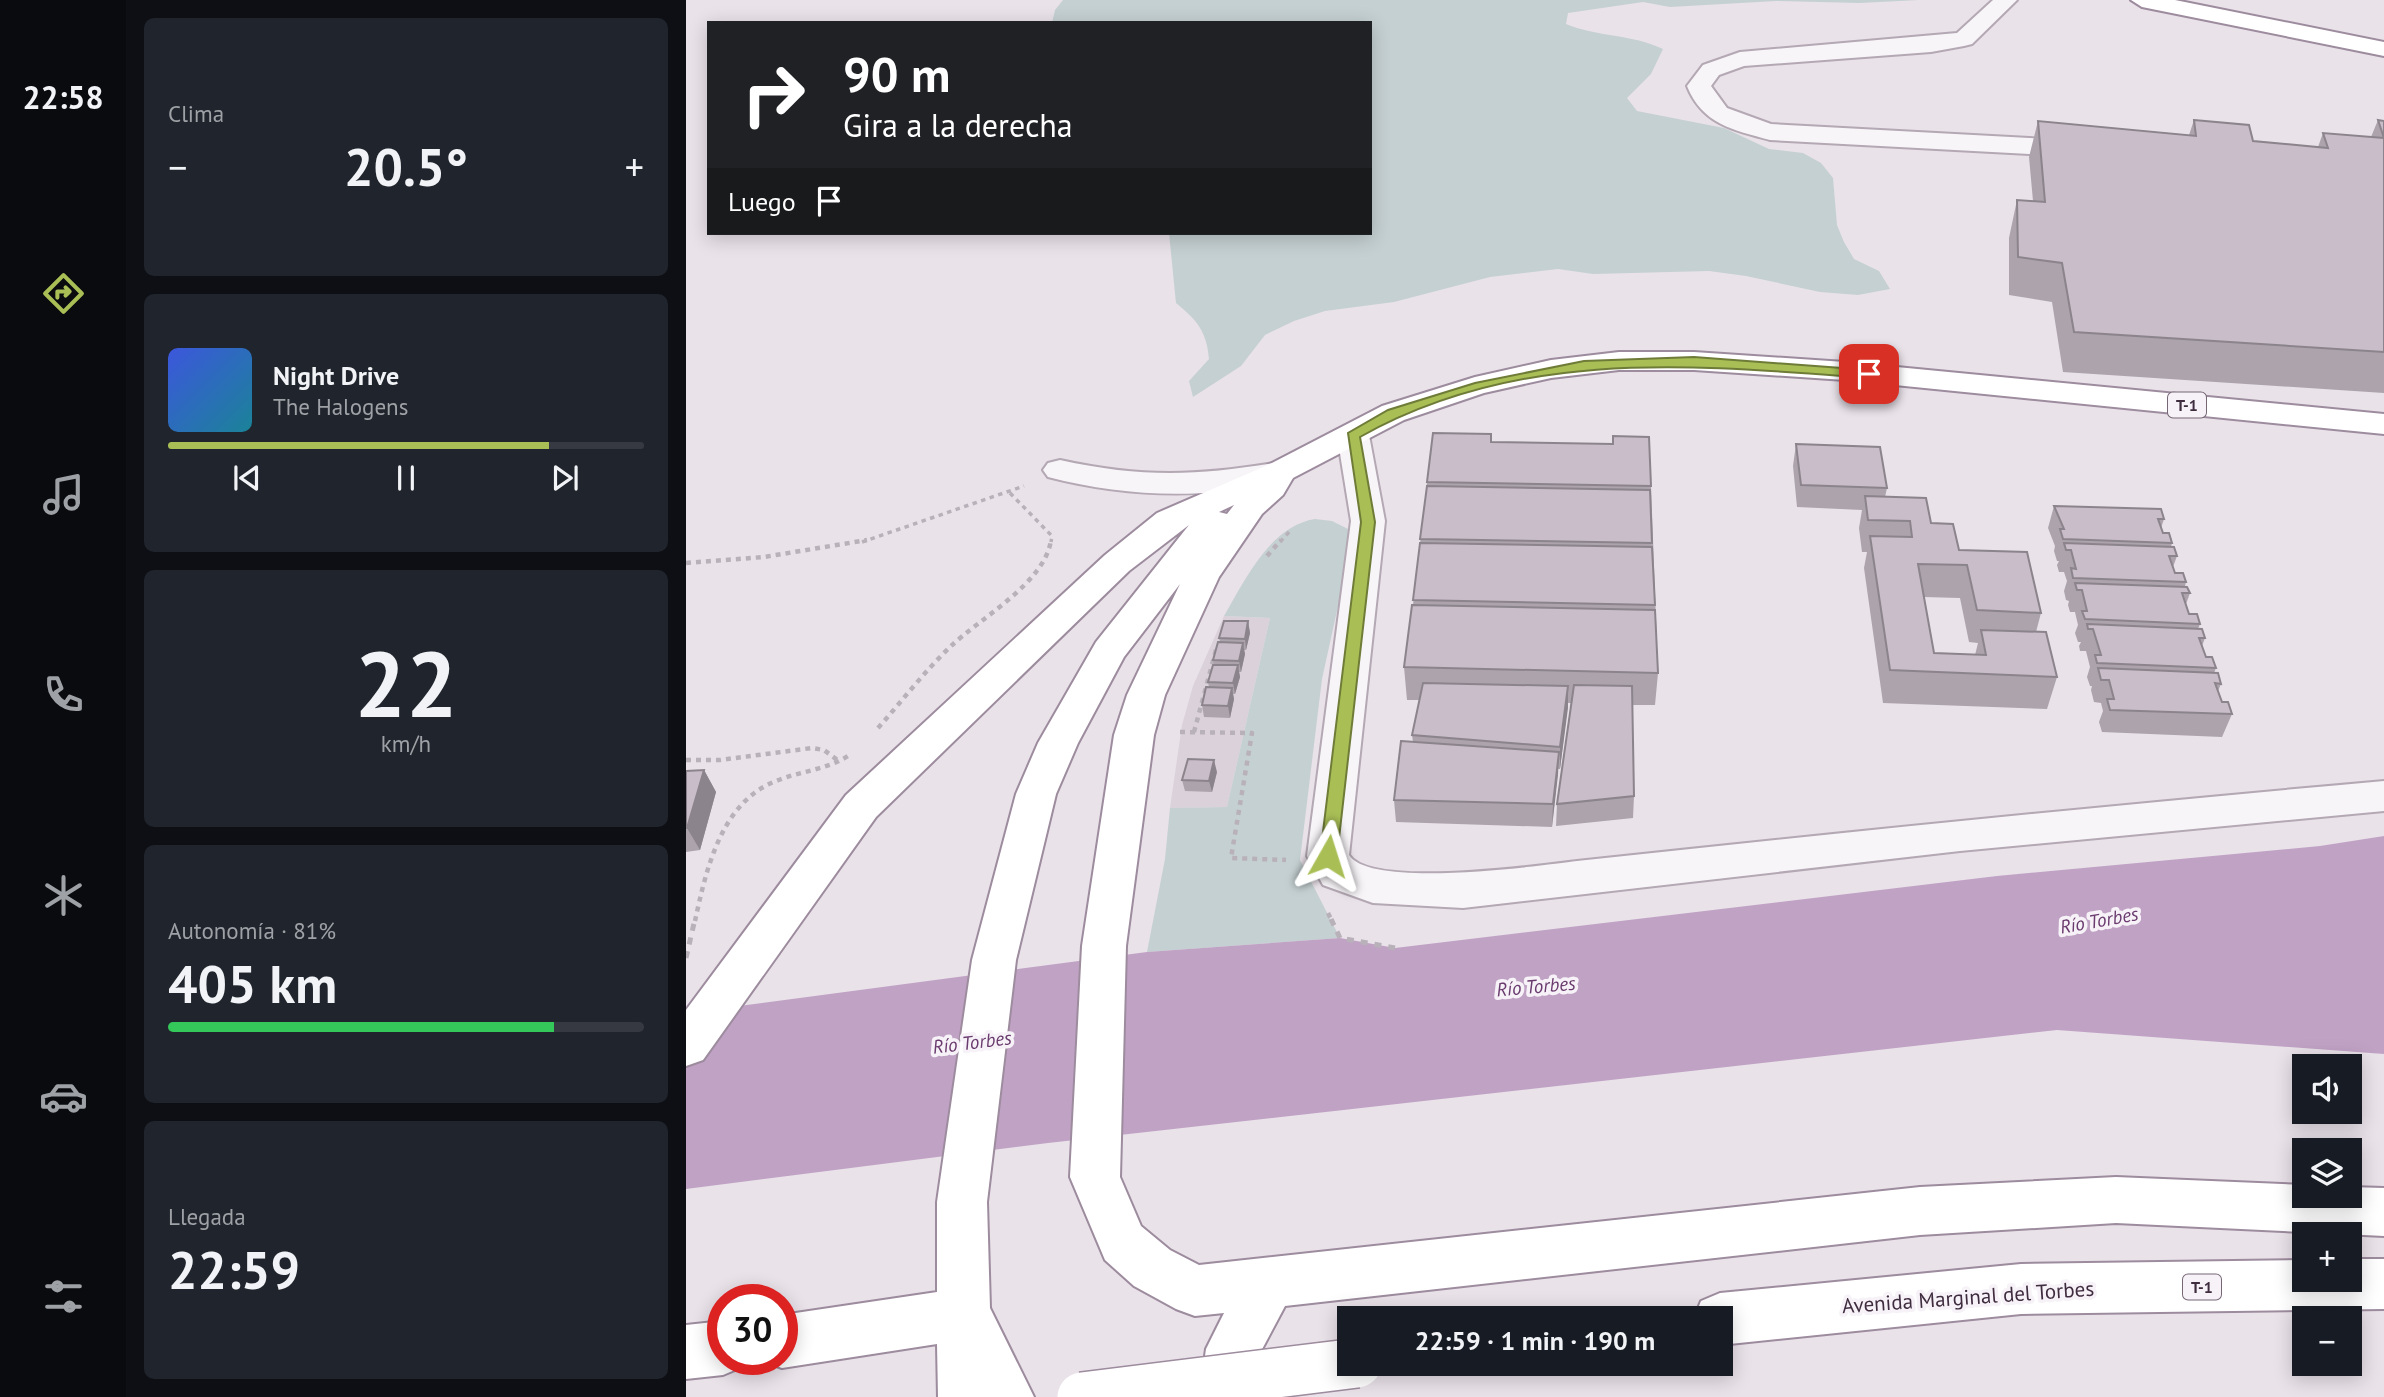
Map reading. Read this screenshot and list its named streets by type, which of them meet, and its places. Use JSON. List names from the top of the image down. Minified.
{"streets":{"highway":["T-1","Avenida Marginal del Torbes"]},"water":["Río Torbes"],"page":{"tabs":"22:58","tile":["Clima",["22","km/h"],["Autonomía · 81%","405 km"],["Llegada","22:59"]],"turn":["90 m","Gira a la derecha"],"heat":["−","20.5°","+"],"then":"Luego","song":["Night Drive","The Halogens"],"map_buttons":["+","−"],"limit":"30","trip":"22:59 · 1 min · 190 m"}}
